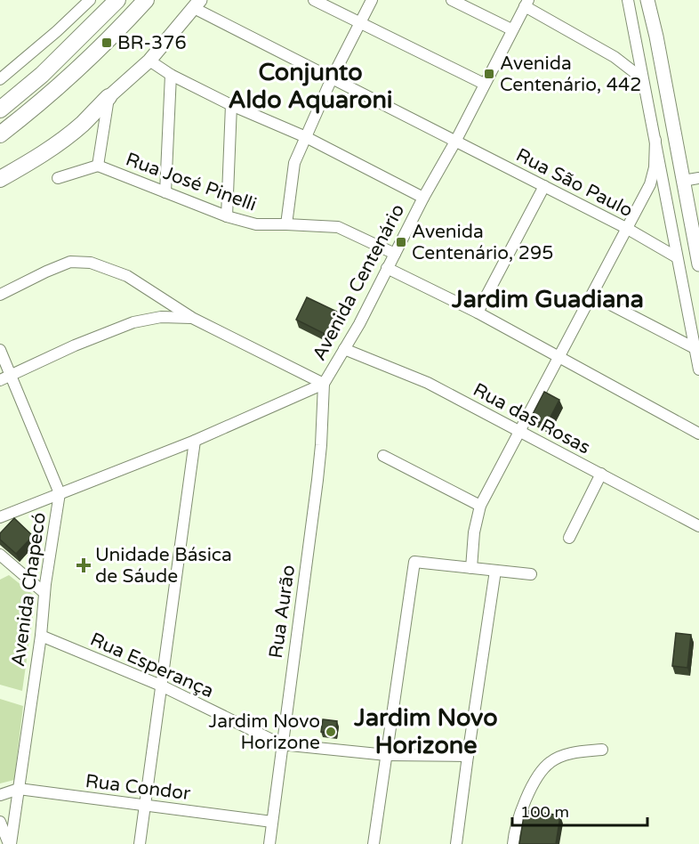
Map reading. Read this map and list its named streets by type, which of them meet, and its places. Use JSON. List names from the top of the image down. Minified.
{"streets":{"street":["Rua José Pinelli","Rua São Paulo","Avenida Centenário","Rua das Rosas","Avenida Chapecó","Rua Aurão","Rua Esperança","Rua Condor"]},"crossings":[["Rua José Pinelli","Avenida Centenário"],["Rua São Paulo","Avenida Centenário"],["Avenida Centenário","Rua das Rosas"],["Avenida Centenário","Avenida Chapecó"],["Avenida Centenário","Rua Aurão"],["Avenida Chapecó","Rua Esperança"],["Avenida Chapecó","Rua Condor"],["Rua Aurão","Rua Esperança"],["Rua Aurão","Rua Condor"]],"districts":["Conjunto Aldo Aquaroni","Jardim Guadiana","Jardim Novo Horizone"],"places":{"transit":["BR-376","Avenida Centenário, 442","Avenida Centenário, 295"],"health":["Unidade Básica de Sáude"],"other":["Jardim Novo Horizone"]},"scale_bar":"100 m"}
